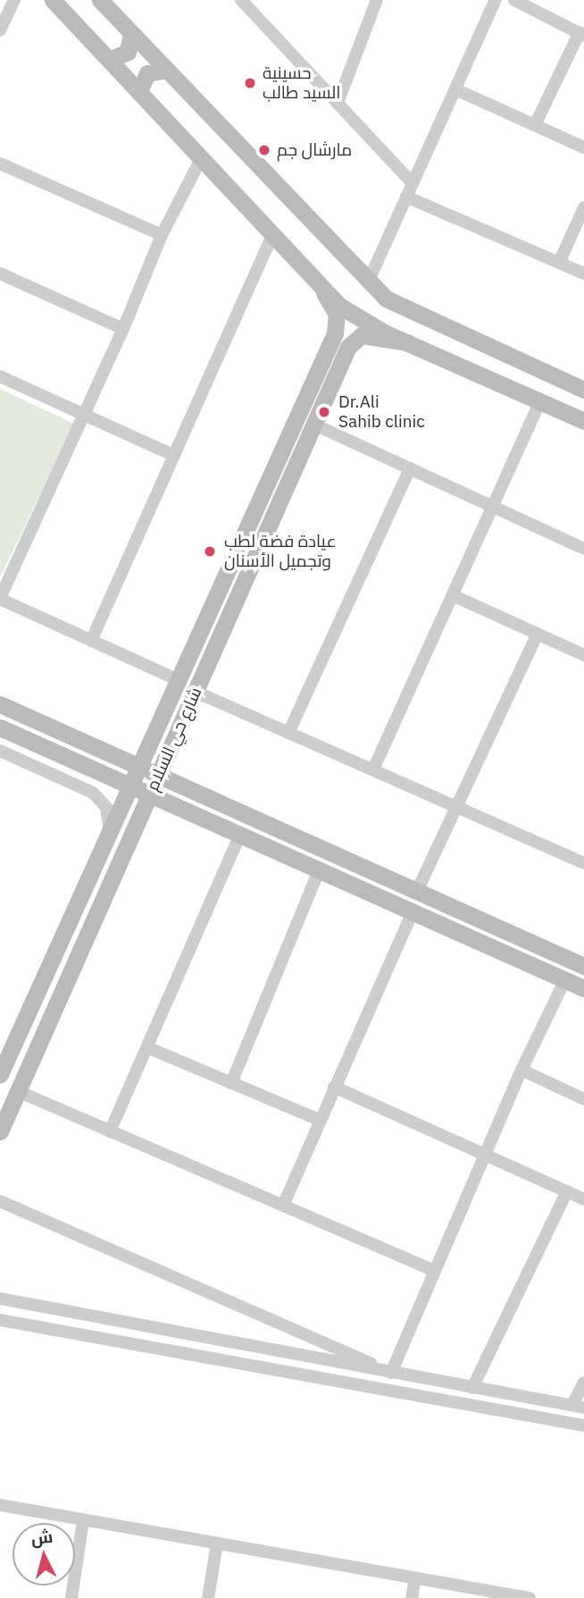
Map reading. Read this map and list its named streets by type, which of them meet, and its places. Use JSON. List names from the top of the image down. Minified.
{"streets":{"main road":["شارع حي السلام"]},"places":["حسينية السيد طالب","مارشال جم","Dr.Ali Sahib clinic","عيادة فضة لطب وتجميل الأسنان"],"north":"top"}
